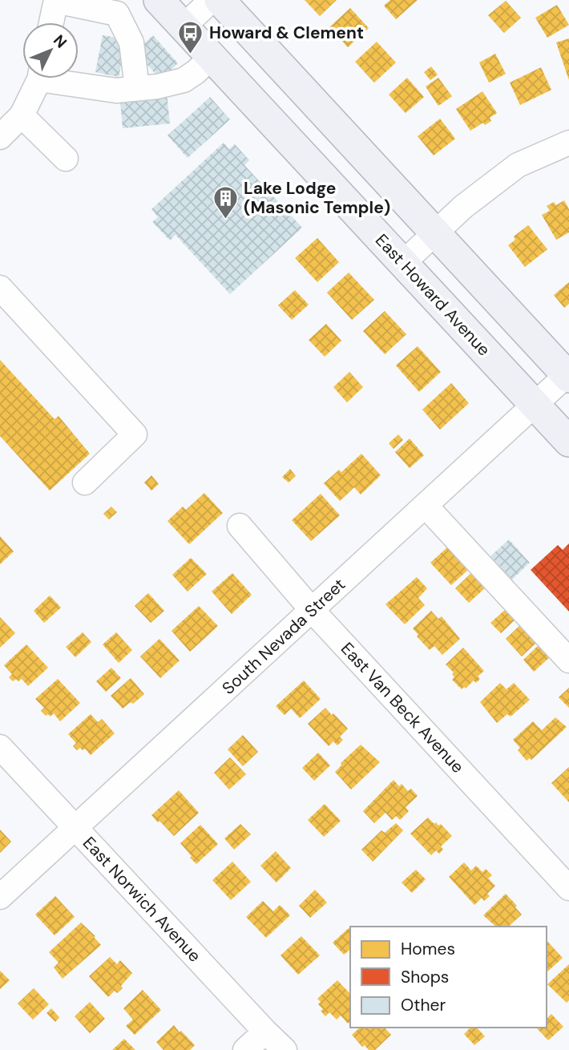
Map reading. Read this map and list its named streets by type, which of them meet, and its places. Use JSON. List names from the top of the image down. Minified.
{"streets":{"main road":["East Howard Avenue"],"street":["South Nevada Street","East Van Beck Avenue","East Norwich Avenue"]},"crossings":[["East Howard Avenue","South Nevada Street"],["South Nevada Street","East Van Beck Avenue"],["South Nevada Street","East Norwich Avenue"]],"places":{"bus stop":["Howard & Clement"],"building":["Lake Lodge (Masonic Temple)"]},"legend":["Homes","Shops","Other"],"north":"top right"}
